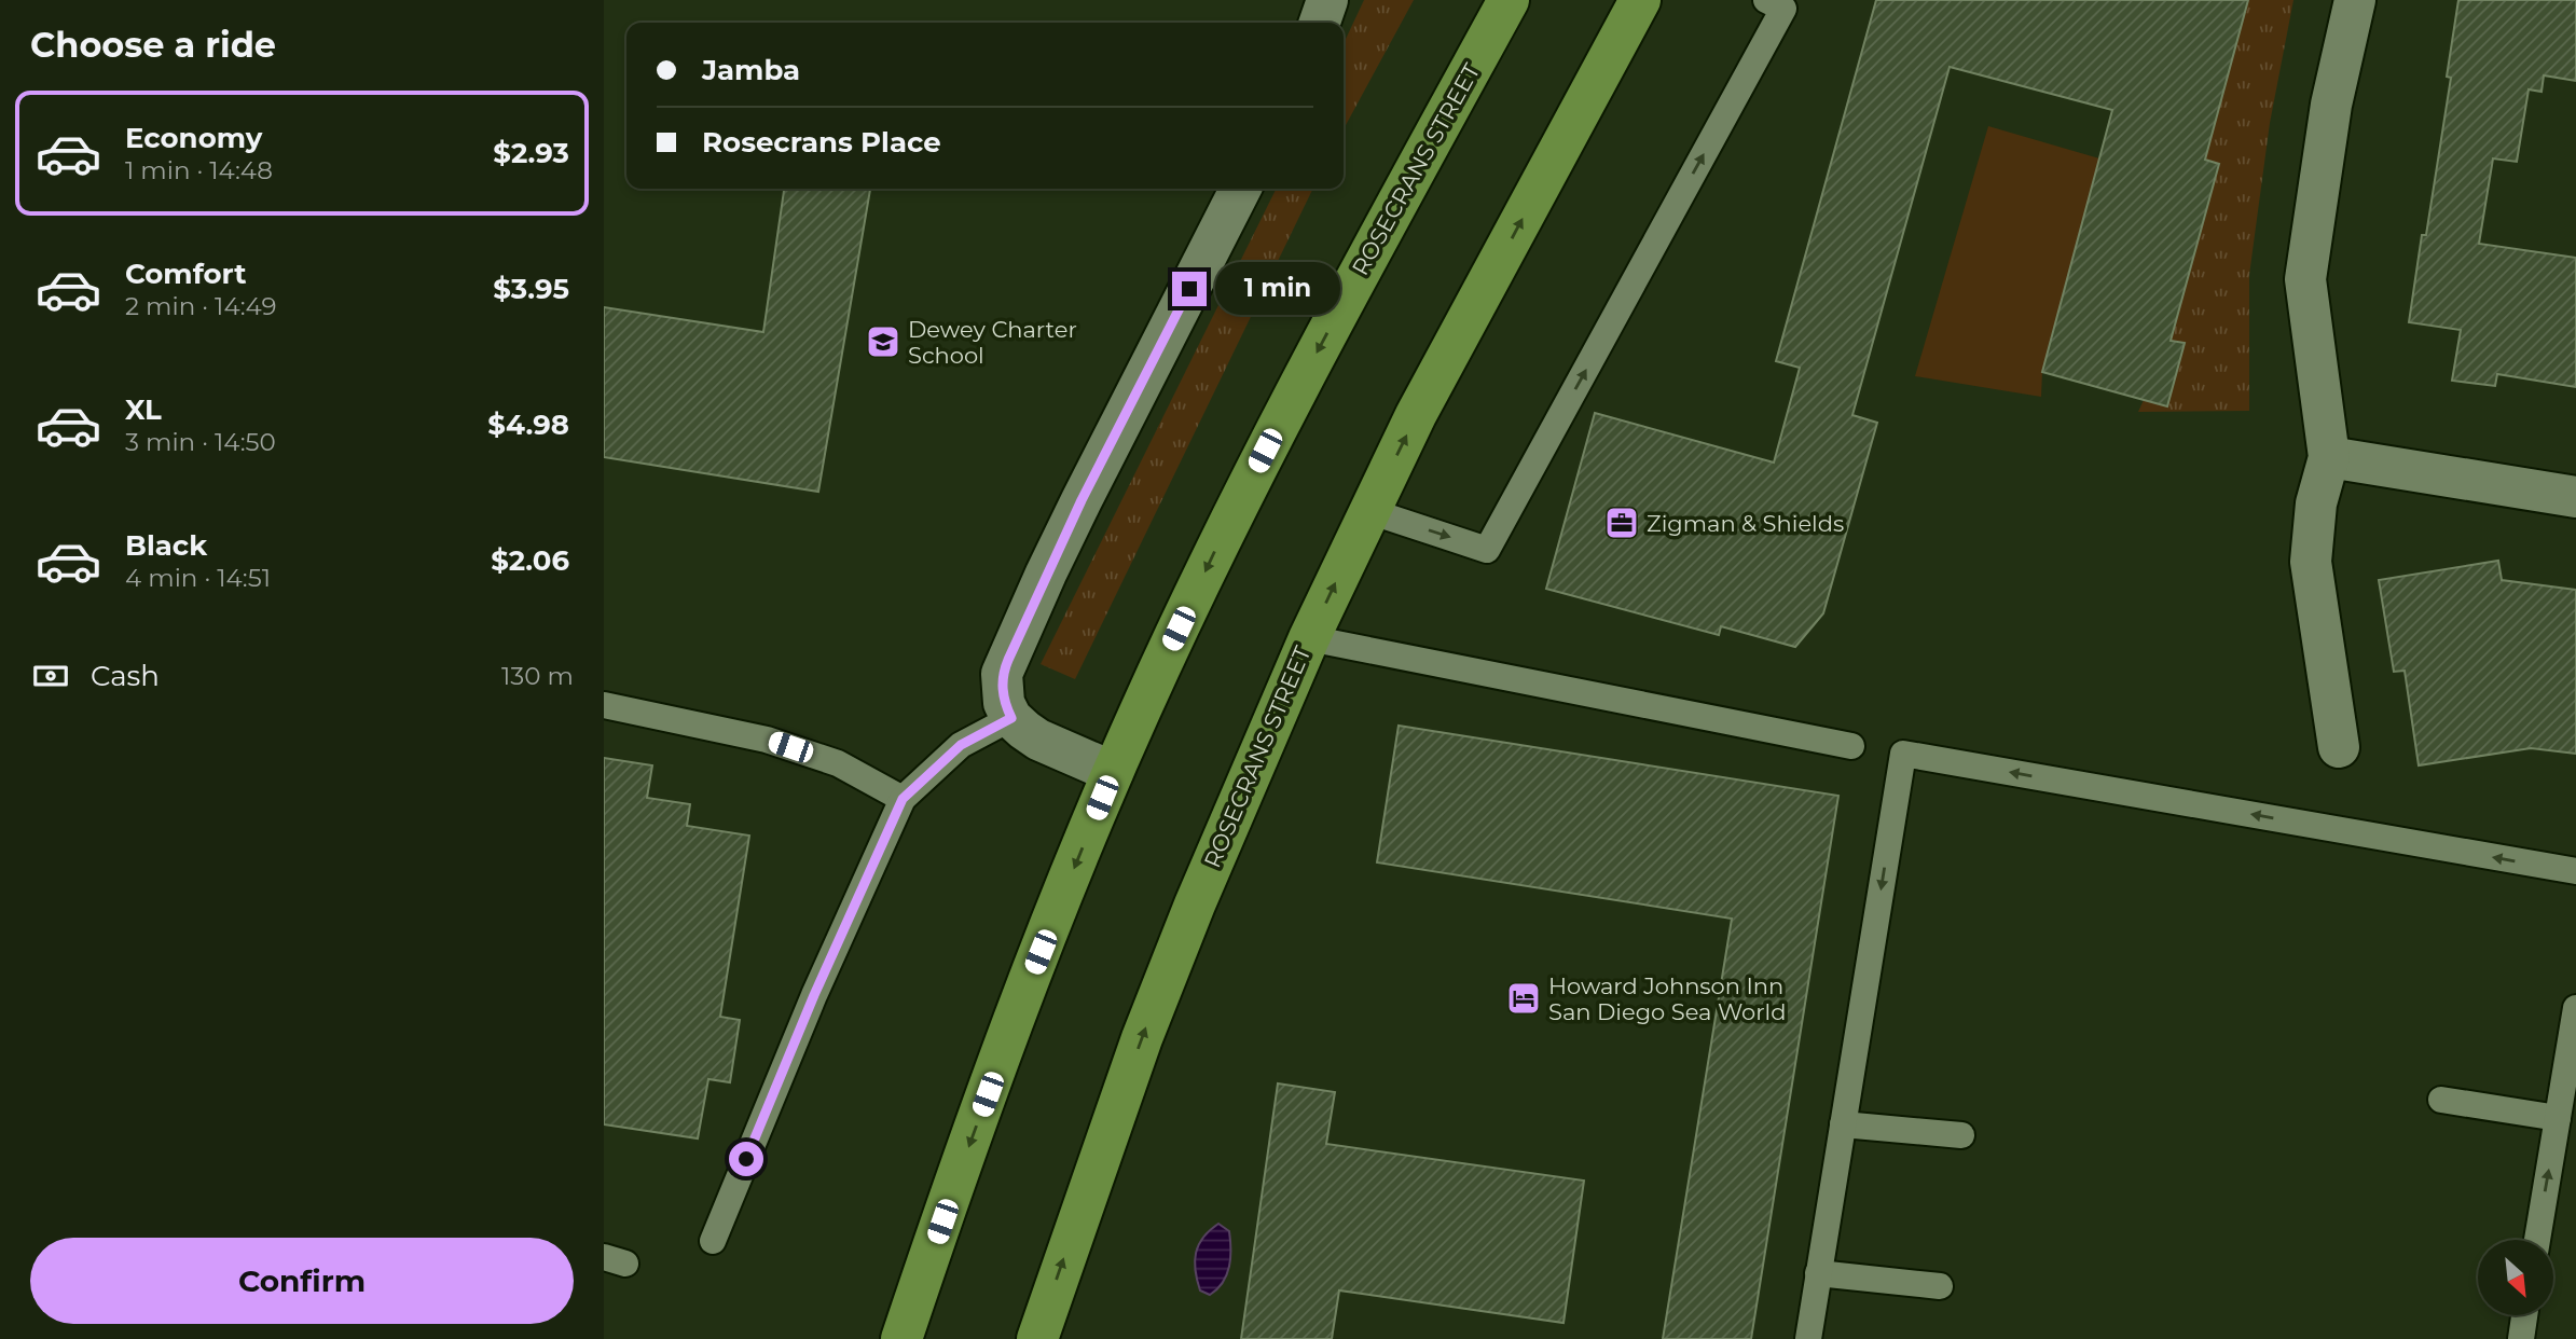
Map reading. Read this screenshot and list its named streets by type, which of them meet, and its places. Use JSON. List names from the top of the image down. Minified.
{"streets":{"main road":["ROSECRANS STREET"]},"places":{"school or university":["Dewey Charter School"],"office":["Zigman & Shields"],"hotel":["Howard Johnson Inn San Diego Sea World"]},"north":"bottom right","page":{"heading":"Choose a ride","banner":["Jamba","Rosecrans Place"],"list":[{"name":"Economy","note":"1 min · 14:48","value":"$2.93"},{"name":"Comfort","note":"2 min · 14:49","value":"$3.95"},{"name":"XL","note":"3 min · 14:50","value":"$4.98"},{"name":"Black","note":"4 min · 14:51","value":"$2.06"}],"bubble":"1 min","pay":["Cash","130 m"],"buttons":"Confirm"}}
